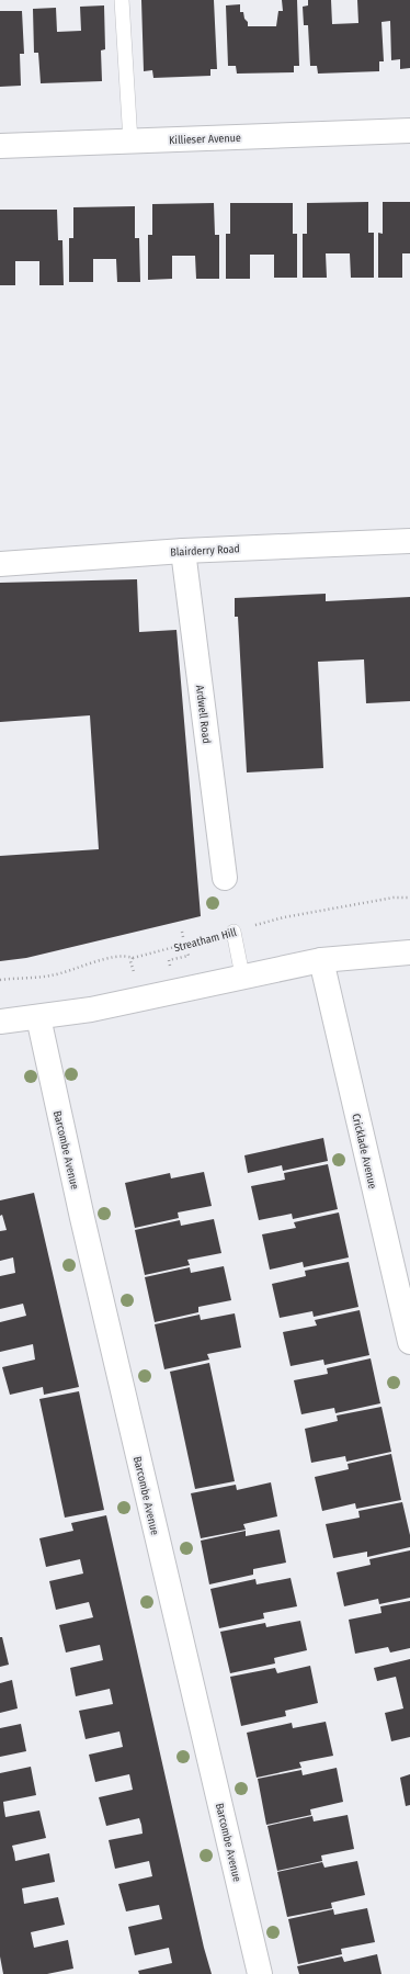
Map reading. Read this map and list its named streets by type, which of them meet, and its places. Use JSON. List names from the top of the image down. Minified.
{"streets":{"main road":["Killieser Avenue","Blairderry Road","Ardwell Road","Barcombe Avenue","Cricklade Avenue"],"path":["Streatham Hill"]},"crossings":[["Blairderry Road","Ardwell Road"]]}
